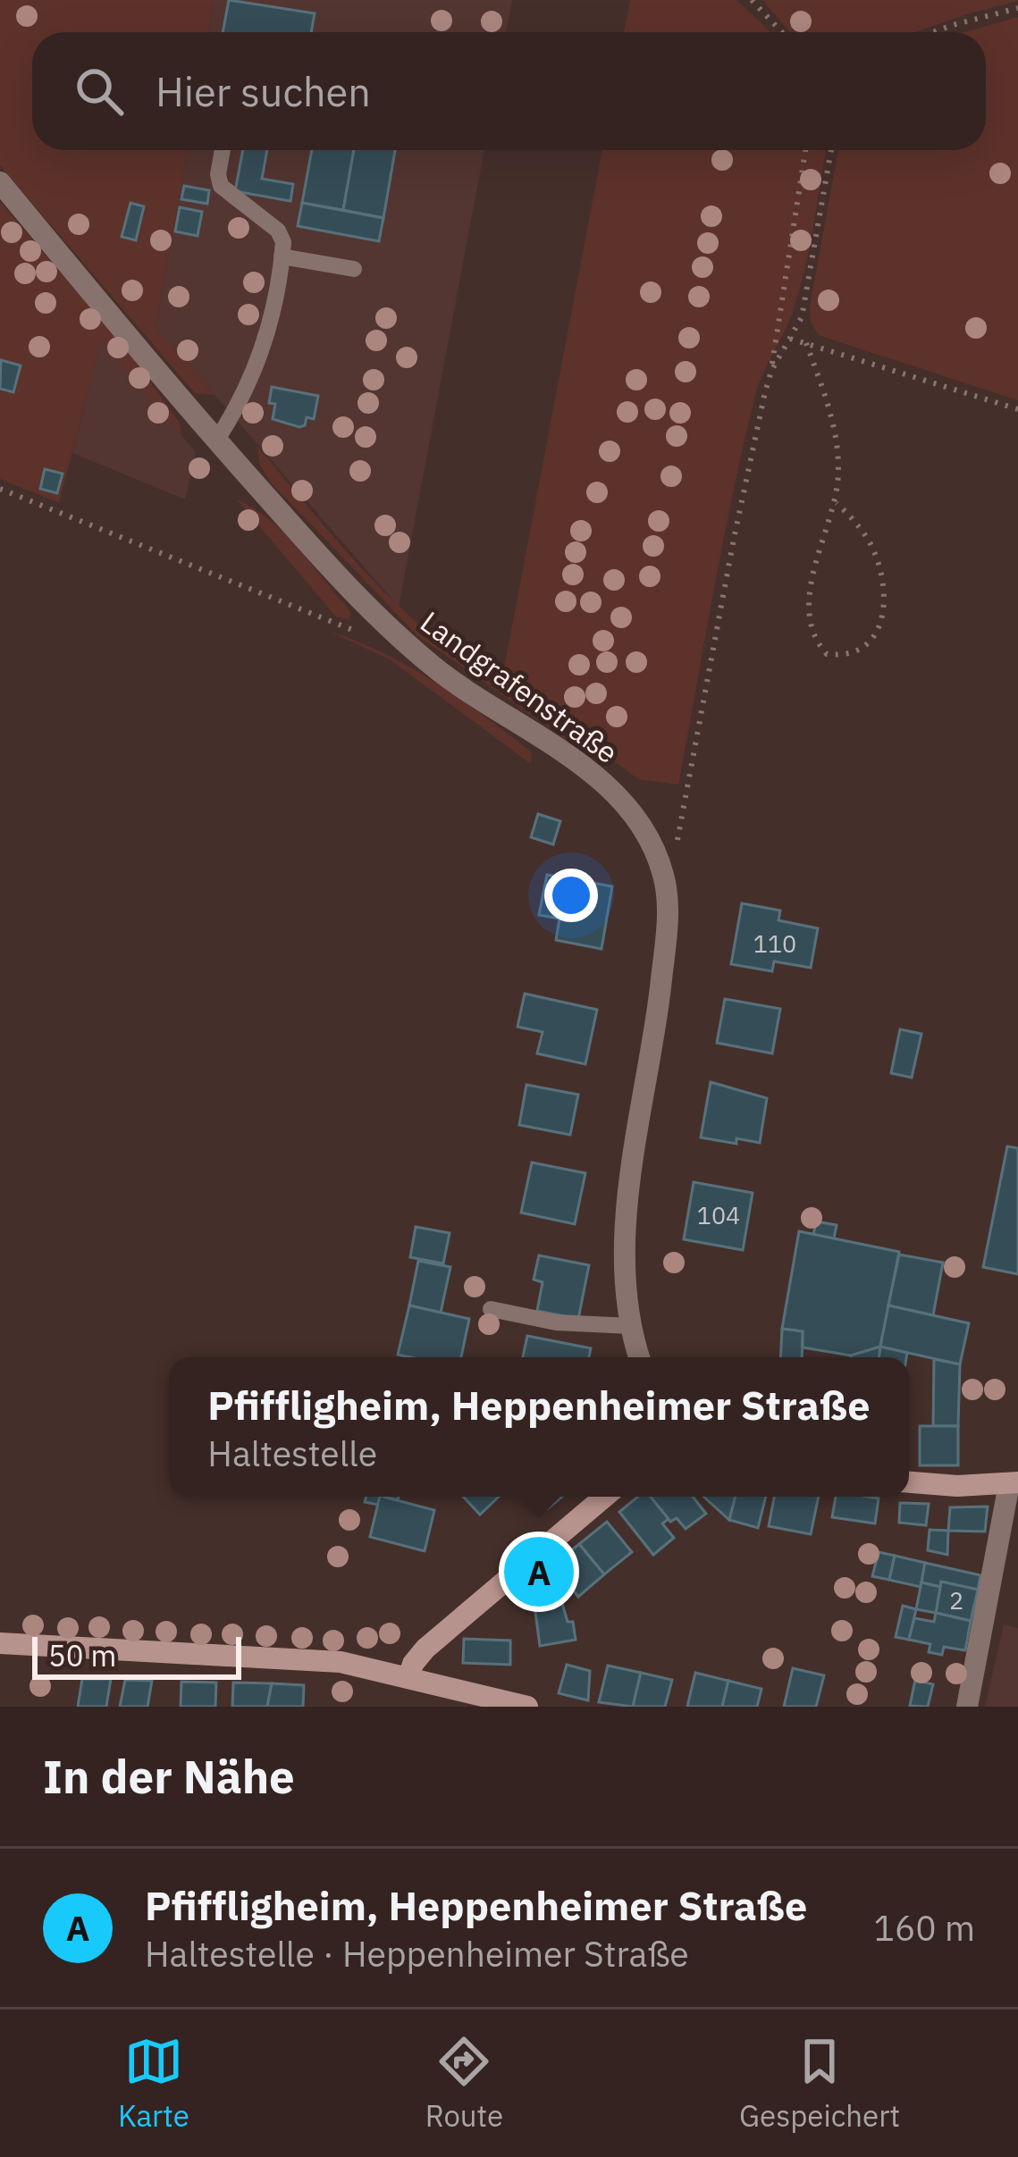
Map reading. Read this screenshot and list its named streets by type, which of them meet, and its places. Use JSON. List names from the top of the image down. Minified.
{"streets":{"street":["Landgrafenstraße"]},"house_numbers":["110","104","2"],"scale_bar":"50 m","page":{"search":"Hier suchen","popup":["Pfiffligheim, Heppenheimer Straße","Haltestelle"],"pins":"A","scale":"50 m","heading":"In der Nähe","list":[{"mark":"A","name":"Pfiffligheim, Heppenheimer Straße","note":"Haltestelle · Heppenheimer Straße","value":"160 m"}],"nav":["Karte","Route","Gespeichert"]}}
